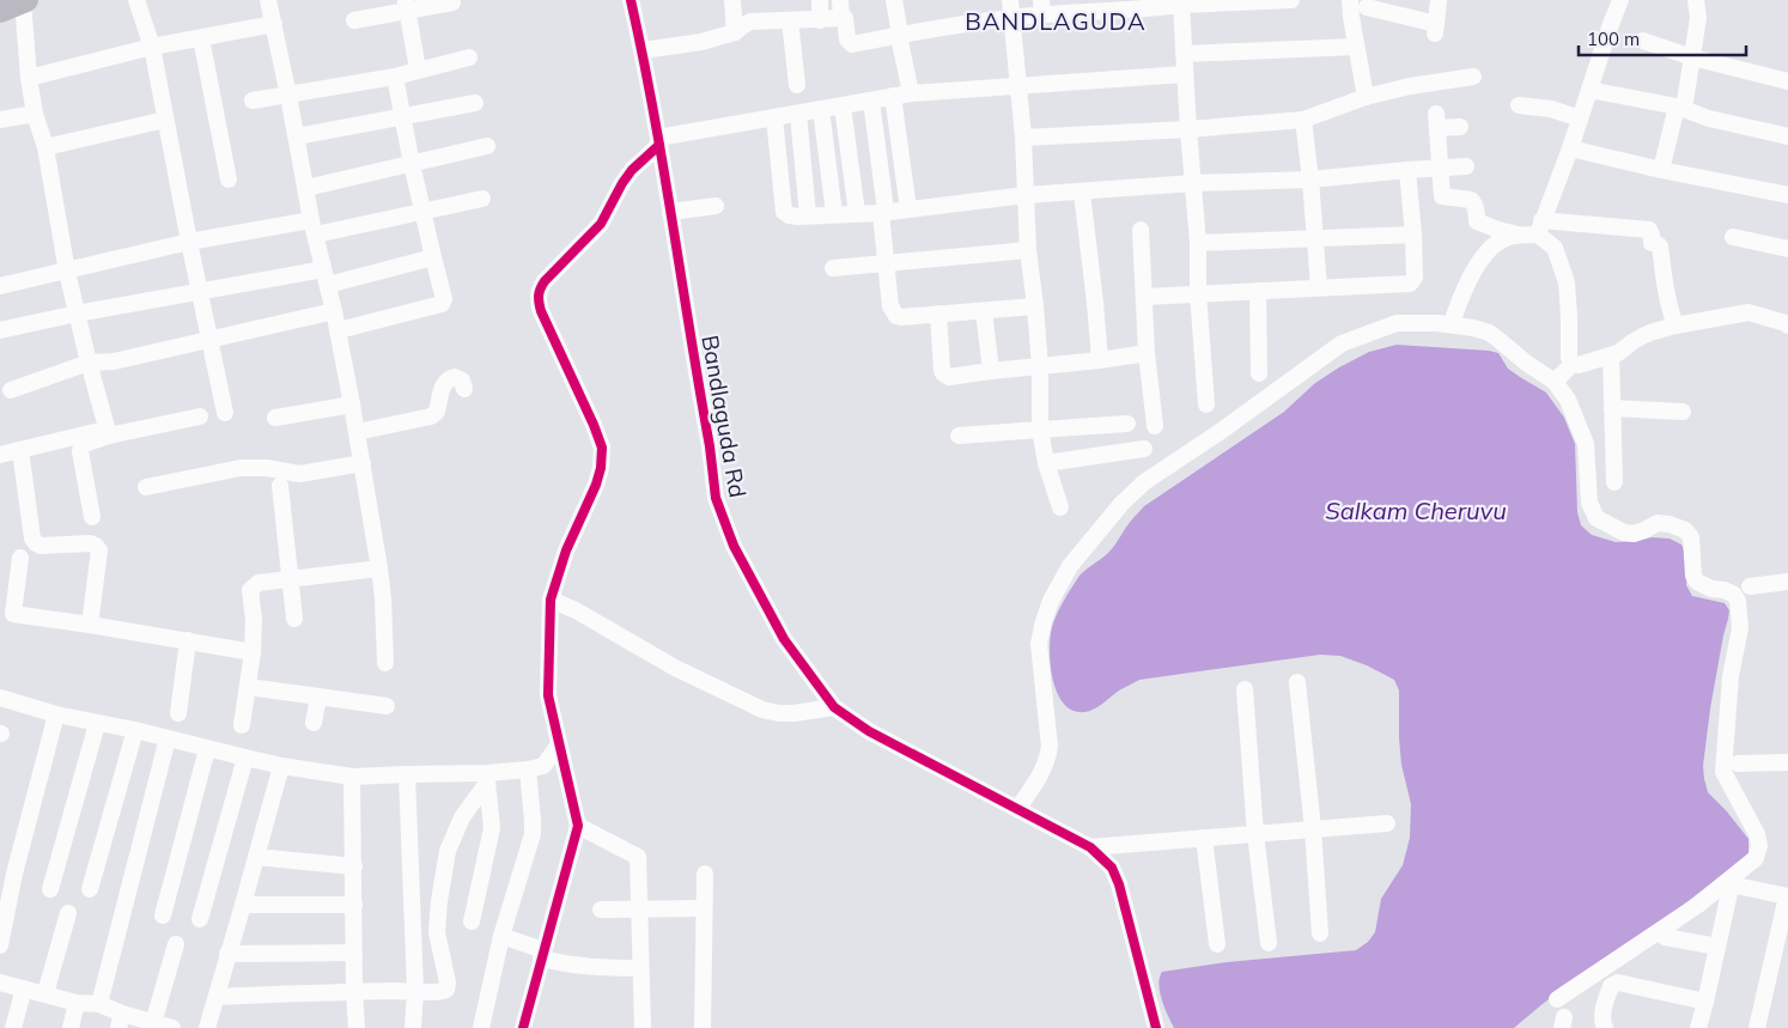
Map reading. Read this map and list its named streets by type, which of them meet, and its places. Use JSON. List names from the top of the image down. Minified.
{"streets":{"street":["Bandlaguda Rd"]},"districts":["BANDLAGUDA"],"water":["Salkam Cheruvu"],"scale_bar":"100 m"}
